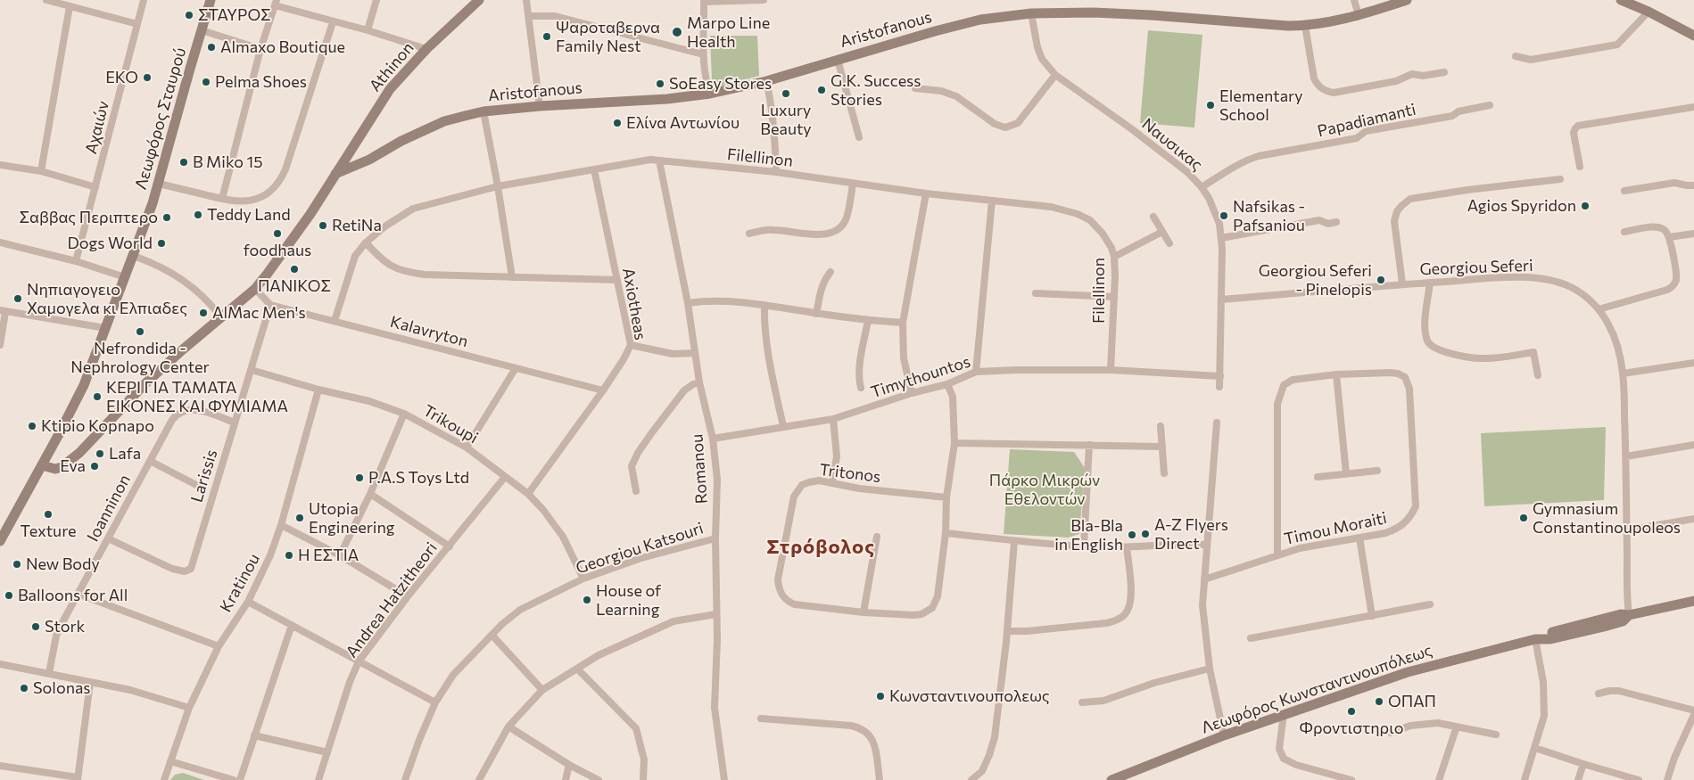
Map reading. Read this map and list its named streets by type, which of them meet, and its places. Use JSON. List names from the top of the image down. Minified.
{"streets":{"street":["Aristofanous","Athinon","Λεωφόρος Σταυρού","Papadiamanti","Αχαιών","Ναυσικας","Filellinon","Georgiou Seferi","Axiotheas","Kalavryton","Timythountos","Trikoupi","Romanou","Tritonos","Larissis","Ioanninon","Timou Moraiti","Georgiou Katsouri","Kratinou","Andrea Hatzitheori","Λεωφόρος Κωνσταντινουπόλεως"]},"crossings":[["Aristofanous","Athinon"],["Aristofanous","Ναυσικας"],["Athinon","Λεωφόρος Σταυρού"],["Papadiamanti","Ναυσικας"],["Ναυσικας","Georgiou Seferi"],["Ναυσικας","Timythountos"],["Filellinon","Axiotheas"],["Filellinon","Kalavryton"],["Filellinon","Timythountos"],["Filellinon","Romanou"],["Georgiou Seferi","Λεωφόρος Κωνσταντινουπόλεως"],["Axiotheas","Kalavryton"],["Axiotheas","Trikoupi"],["Kalavryton","Larissis"],["Timythountos","Romanou"],["Trikoupi","Larissis"],["Trikoupi","Georgiou Katsouri"],["Trikoupi","Kratinou"],["Trikoupi","Andrea Hatzitheori"],["Romanou","Georgiou Katsouri"],["Larissis","Ioanninon"]],"districts":["Στρόβολος"],"parks":["Πάρκο Μικρών Εθελοντών"],"places":["ΣΤΑΥΡΟΣ","Marpo Line Health","Ψαροταβερνα Family Nest","Almaxo Boutique","EKO","Pelma Shoes","SoEasy Stores","G.K. Success Stories","Luxury Beauty","Elementary School","Ελίνα Αντωνίου","B Miko 15","Agios Spyridon","Teddy Land","Nafsikas - Pafsaniou","Σαββας Περιπτερο","RetiNa","foodhaus","Dogs World","ΠΑΝΙΚΟΣ","Georgiou Seferi - Pinelopis","Νηπιαγογειο Χαμογελα κι Ελπιαδες","AlMac Men's","Nefrondida - Nephrology Center","ΚΕΡΙ ΓΙΑ ΤΑΜΑΤΑ ΕΙΚΟΝΕΣ ΚΑΙ ΦΥΜΙΑΜΑ","Ktipio Kopnapo","Lafa","Eva","P.A.S Toys Ltd","Texture","Utopia Engineering","Gymnasium Constantinoupoleos","A-Z Flyers Direct","Bla-Bla in English","Η ΕΣΤΙΑ","New Body","Balloons for All","House of Learning","Stork","Solonas","Κωνσταντινουπολεως","ΟΠΑΠ","Φροντιστηριο"]}
